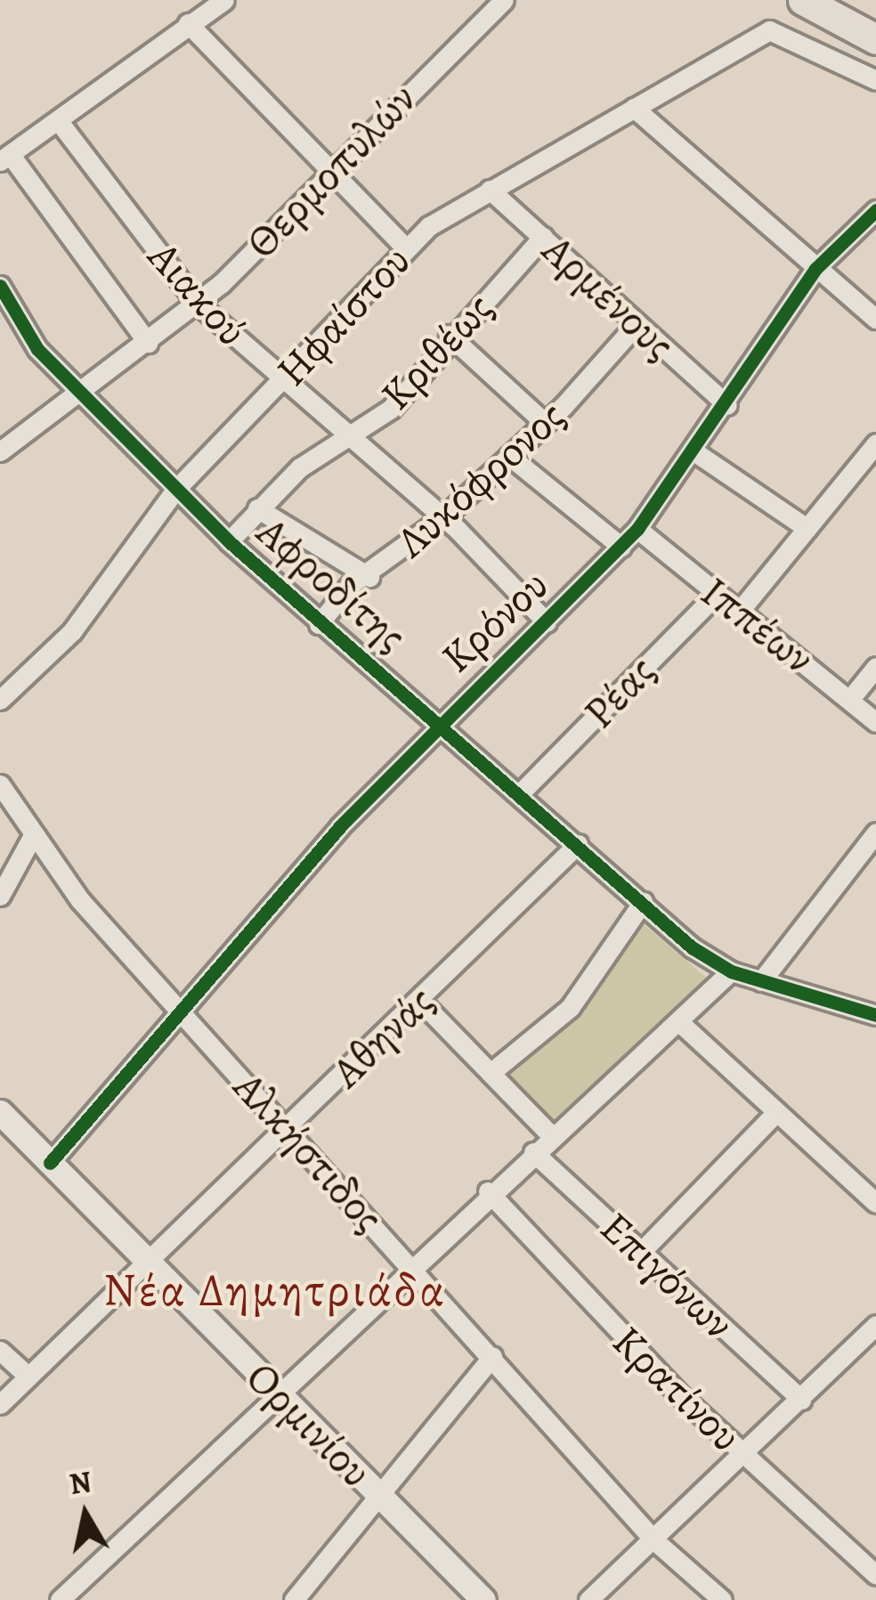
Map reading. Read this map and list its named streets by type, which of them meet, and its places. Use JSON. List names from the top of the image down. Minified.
{"streets":{"street":["Θερμοπυλών","Αιακού","Αρμένους","Ηφαίστου","Κριθέως","Λυκόφρoνος","Αφροδίτης","Κρόνου","Ιππέων","Ρέας","Αθηνάς","Αλκήστιδος","Επιγόνων","Κρατίνου","Ορμινίου"]},"crossings":[["Θερμοπυλών","Αιακού"],["Θερμοπυλών","Αφροδίτης"],["Αιακού","Ηφαίστου"],["Αιακού","Κριθέως"],["Αιακού","Λυκόφρoνος"],["Αιακού","Κρόνου"],["Αρμένους","Ηφαίστου"],["Αρμένους","Κριθέως"],["Αρμένους","Λυκόφρoνος"],["Αρμένους","Κρόνου"],["Ηφαίστου","Αφροδίτης"],["Κριθέως","Αφροδίτης"],["Λυκόφρoνος","Αφροδίτης"],["Αφροδίτης","Κρόνου"],["Αφροδίτης","Ρέας"],["Αφροδίτης","Αθηνάς"],["Κρόνου","Ιππέων"],["Κρόνου","Αλκήστιδος"],["Κρόνου","Ορμινίου"],["Ιππέων","Ρέας"],["Αθηνάς","Αλκήστιδος"],["Αθηνάς","Ορμινίου"]],"districts":["Νέα Δημητριάδα"],"north":"top"}
